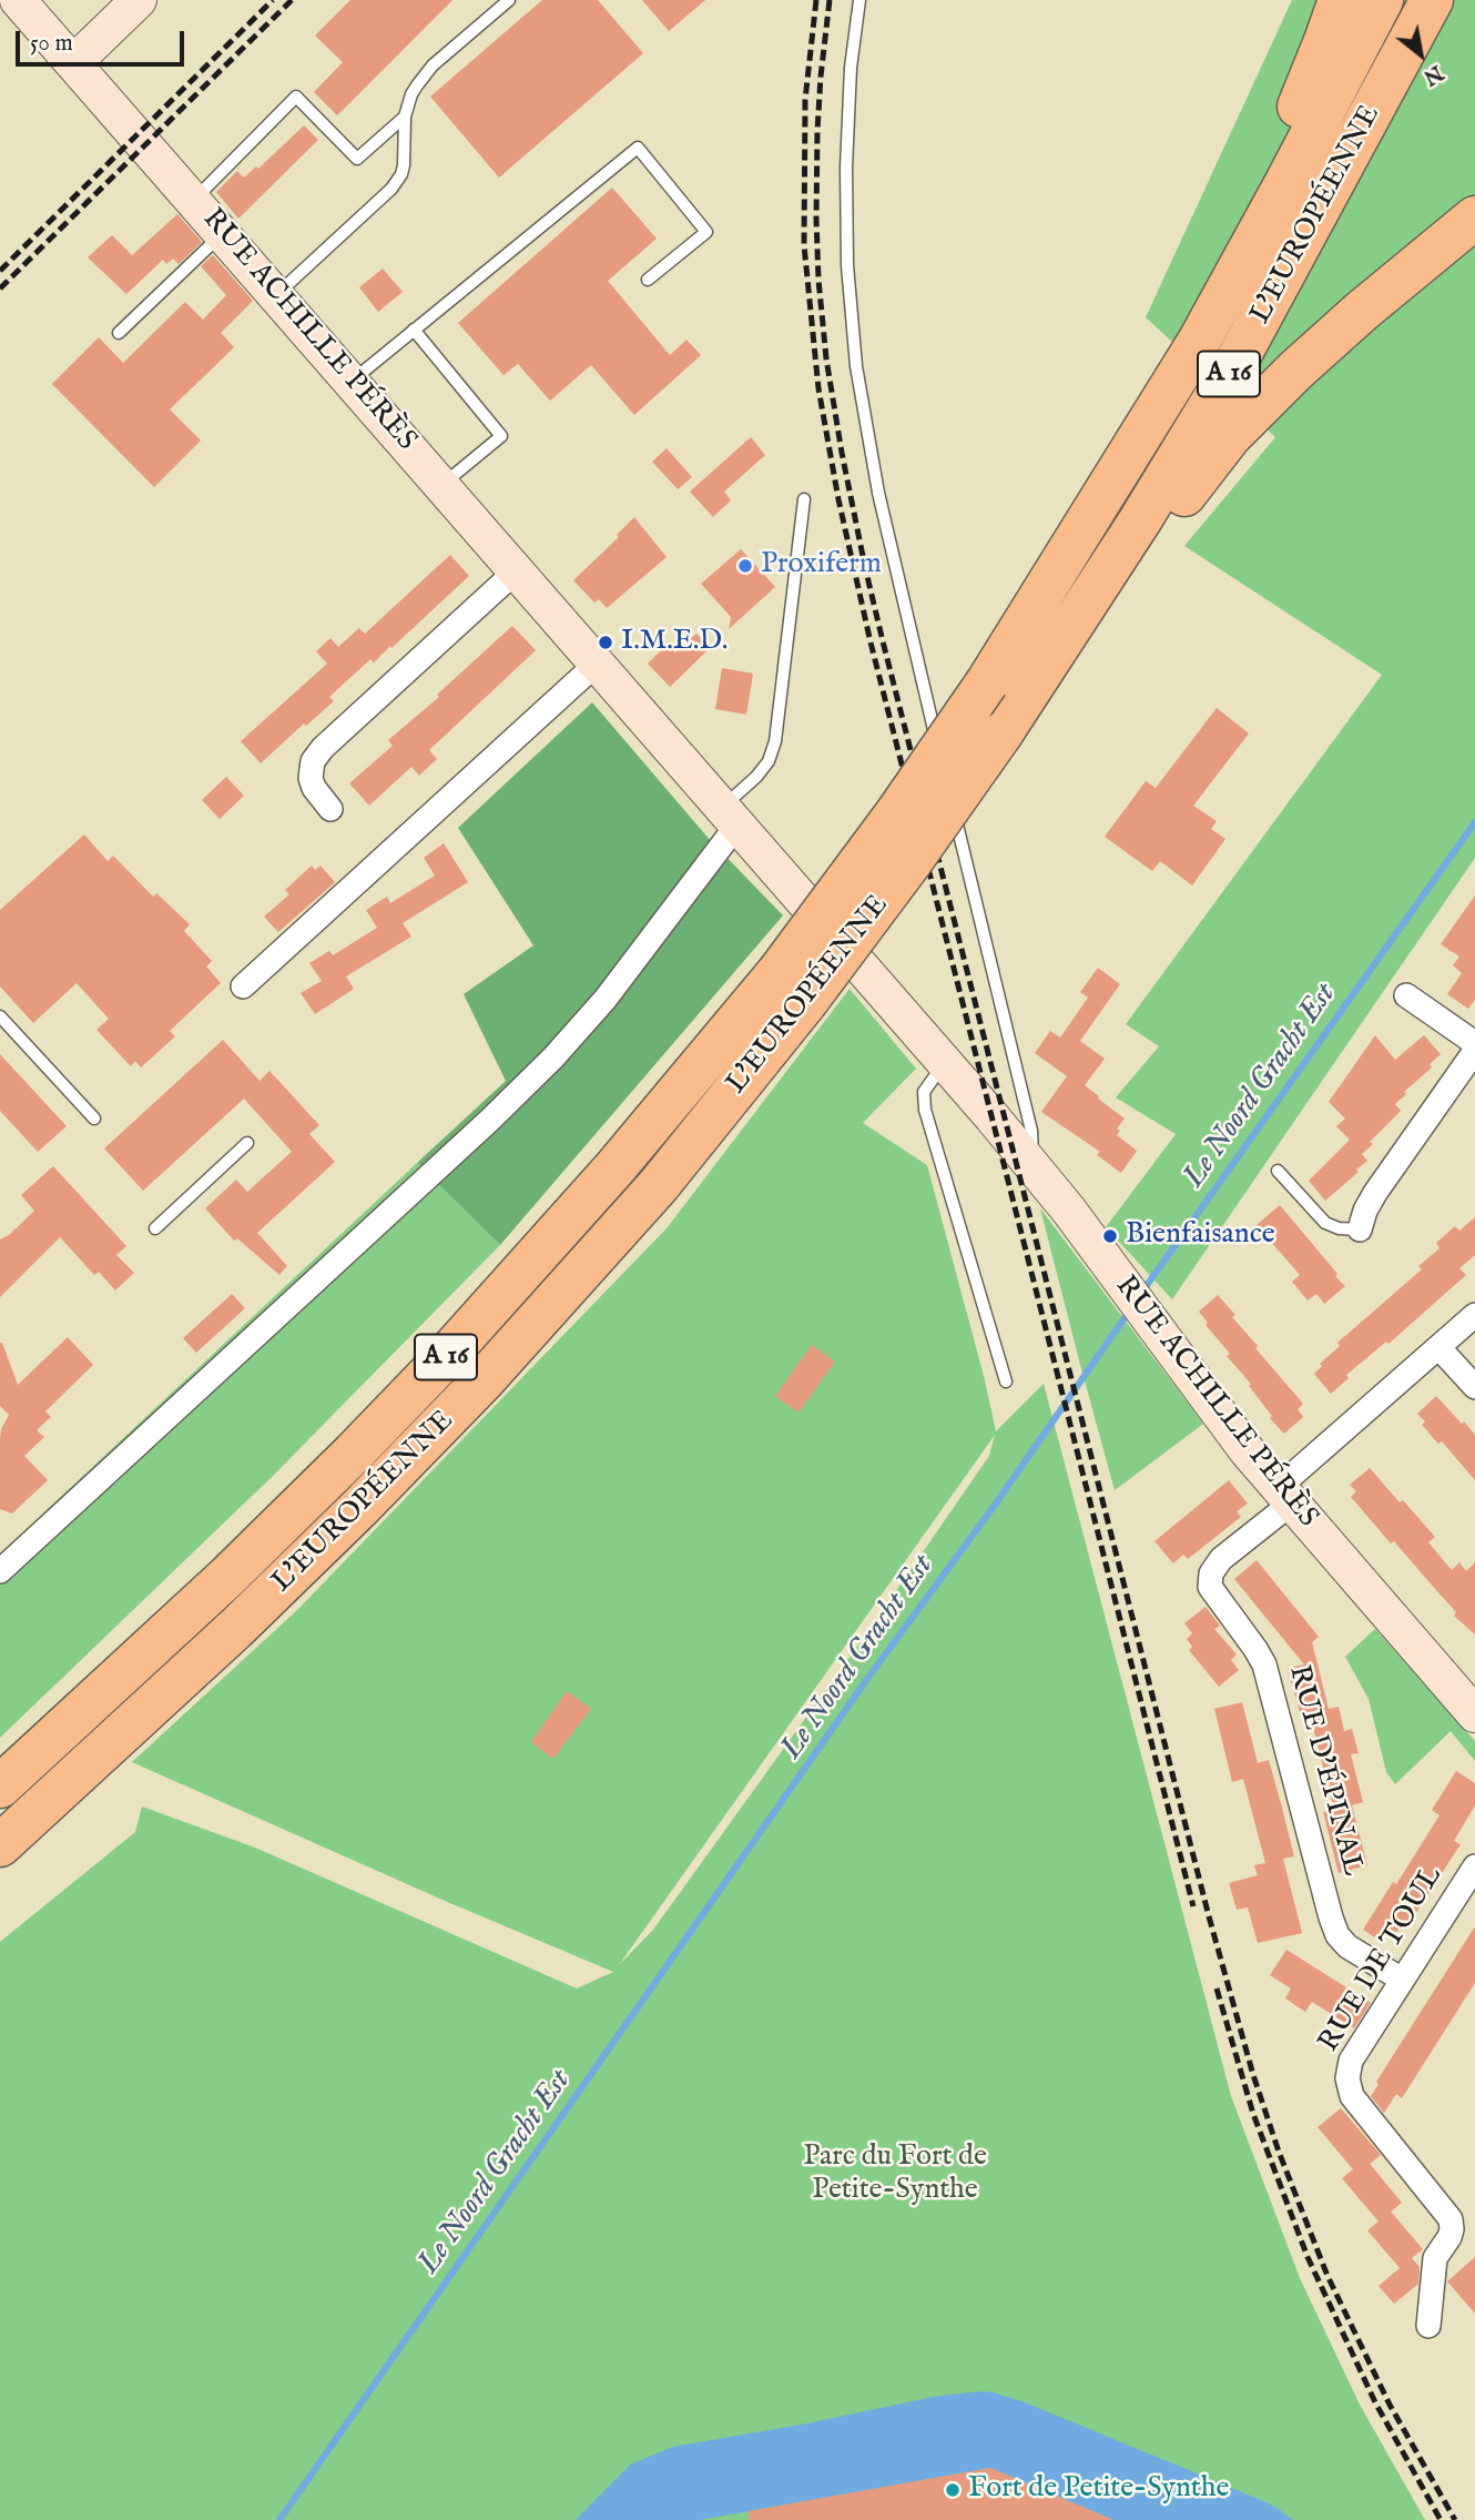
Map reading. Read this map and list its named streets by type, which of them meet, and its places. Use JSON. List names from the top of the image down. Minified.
{"streets":{"highway":["L'EUROPÉENNE","A 16"],"street":["RUE ACHILLE PÉRÈS","RUE D'ÉPINAL","RUE DE TOUL"]},"crossings":[["RUE ACHILLE PÉRÈS","RUE D'ÉPINAL"],["RUE D'ÉPINAL","RUE DE TOUL"]],"water":["Le Noord Gracht Est"],"parks":["Parc du Fort de Petite-Synthe"],"places":["Proxiferm","I.M.E.D.","Bienfaisance","Fort de Petite-Synthe"],"scale_bar":"50 m","north":"bottom right"}
